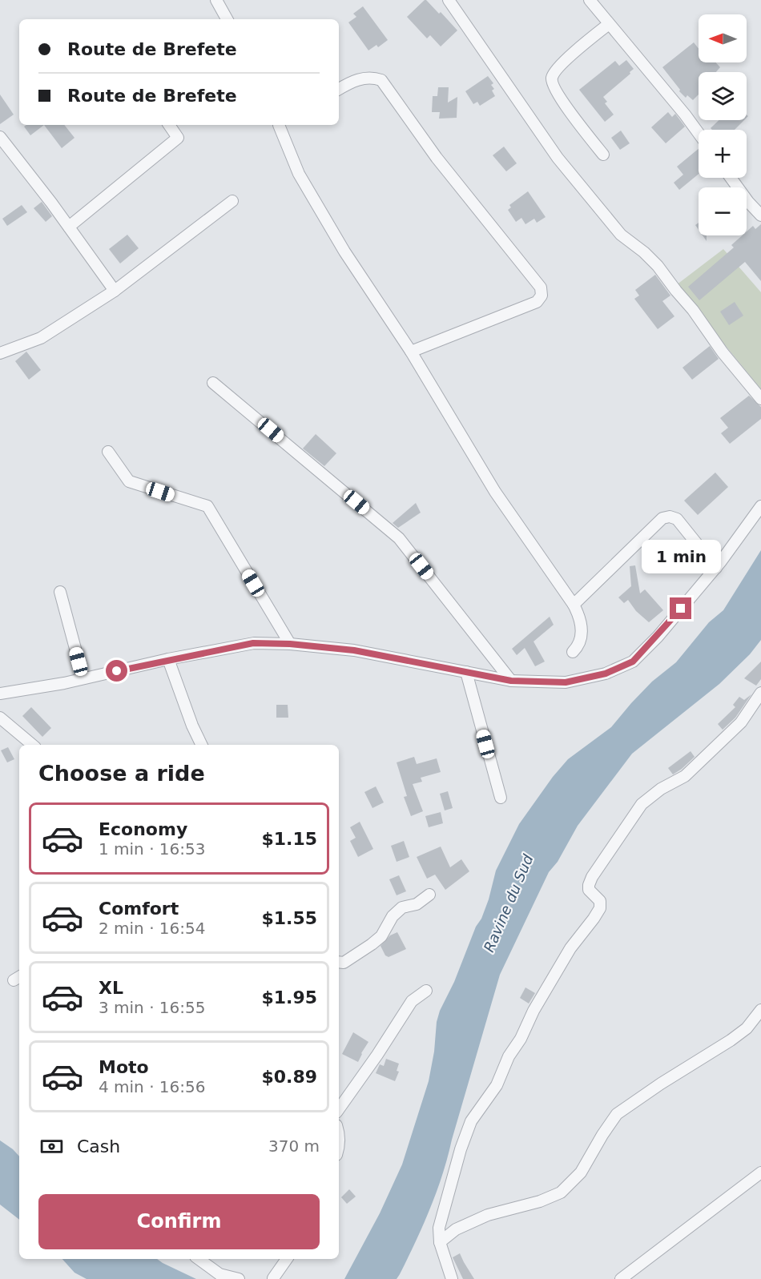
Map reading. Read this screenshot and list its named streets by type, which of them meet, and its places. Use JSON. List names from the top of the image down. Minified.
{"water":["Ravine du Sud"],"north":"left","page":{"map_buttons":["+","−"],"banner":["Route de Brefete","Route de Brefete"],"bubble":"1 min","heading":"Choose a ride","list":[{"name":"Economy","note":"1 min · 16:53","value":"$1.15"},{"name":"Comfort","note":"2 min · 16:54","value":"$1.55"},{"name":"XL","note":"3 min · 16:55","value":"$1.95"},{"name":"Moto","note":"4 min · 16:56","value":"$0.89"}],"pay":["Cash","370 m"],"buttons":"Confirm"}}
